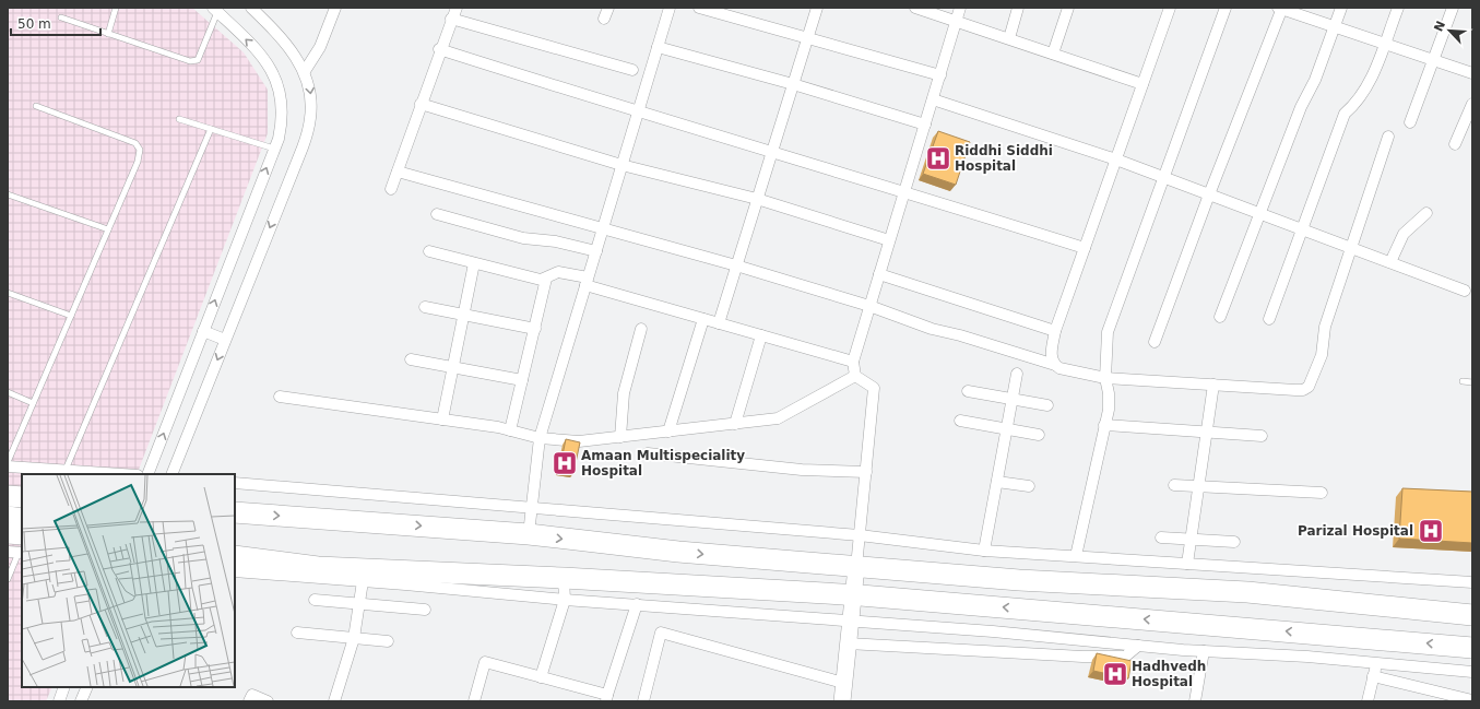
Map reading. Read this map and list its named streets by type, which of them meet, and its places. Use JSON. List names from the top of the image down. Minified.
{"places":{"hospital":["Riddhi Siddhi Hospital","Amaan Multispeciality Hospital","Parizal Hospital","Hadhvedh Hospital"]},"scale_bar":"50 m","north":"top left"}
